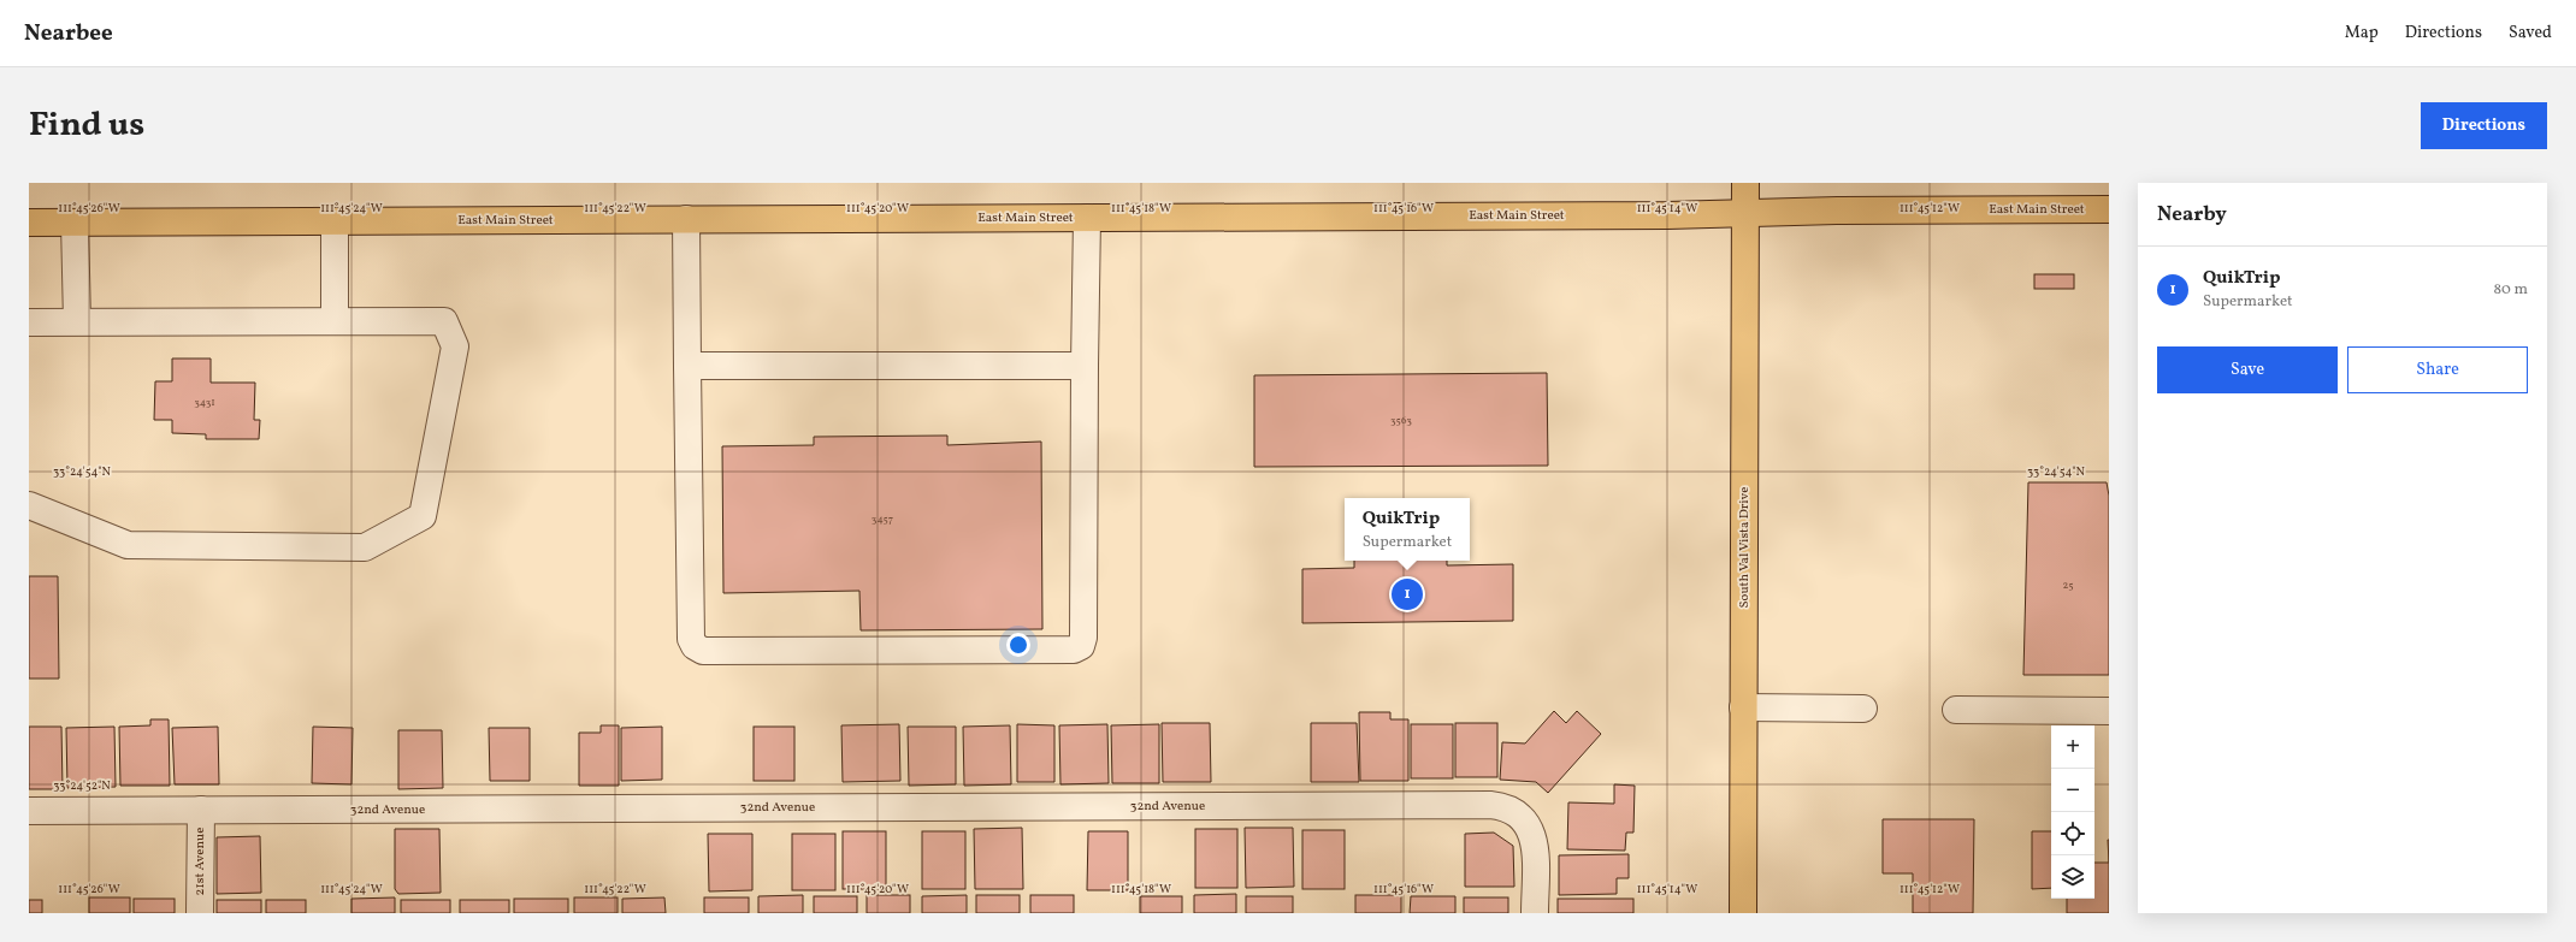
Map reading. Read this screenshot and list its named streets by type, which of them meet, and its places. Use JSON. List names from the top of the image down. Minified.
{"streets":{"main road":["East Main Street","South Val Vista Drive"],"lane":["32nd Avenue","21st Avenue"]},"crossings":[["East Main Street","South Val Vista Drive"],["32nd Avenue","21st Avenue"]],"house_numbers":["3431","3563","3457","25"],"page":{"header":"Nearbee","nav":["Map","Directions","Saved"],"title":"Find us","buttons":["Directions",["Save","Share"]],"heading":"Nearby","list":[{"mark":"1","name":"QuikTrip","note":"Supermarket","value":"80 m"}],"popup":["QuikTrip","Supermarket"],"pins":"1","map_buttons":["+","−"]},"coordinates":["111°45'26\"W","111°45'24\"W","111°45'22\"W","111°45'20\"W","111°45'18\"W","111°45'16\"W","111°45'14\"W","111°45'12\"W","33°24'54\"N","33°24'52\"N"]}
